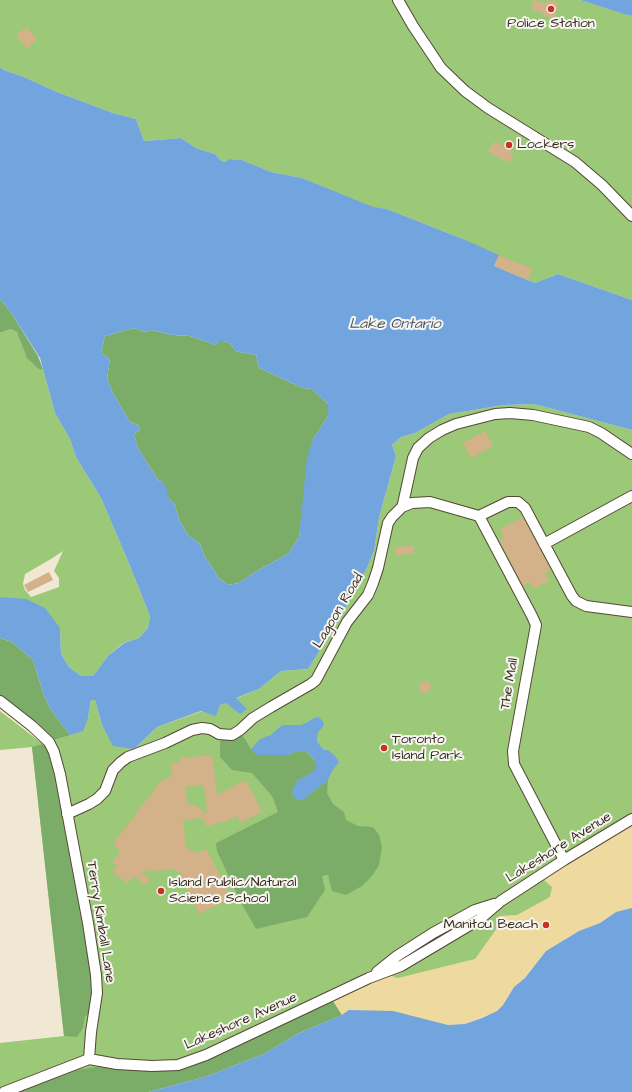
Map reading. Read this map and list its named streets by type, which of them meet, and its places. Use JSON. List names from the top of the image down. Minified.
{"streets":{"street":["Lagoon Road","The Mall","Lakeshore Avenue","Terry Kimball Lane"]},"crossings":[["Lagoon Road","Terry Kimball Lane"],["The Mall","Lakeshore Avenue"],["Lakeshore Avenue","Terry Kimball Lane"]],"water":["Lake Ontario"],"places":["Police Station","Lockers","Toronto Island Park","Island Public/Natural Science School","Manitou Beach"]}
